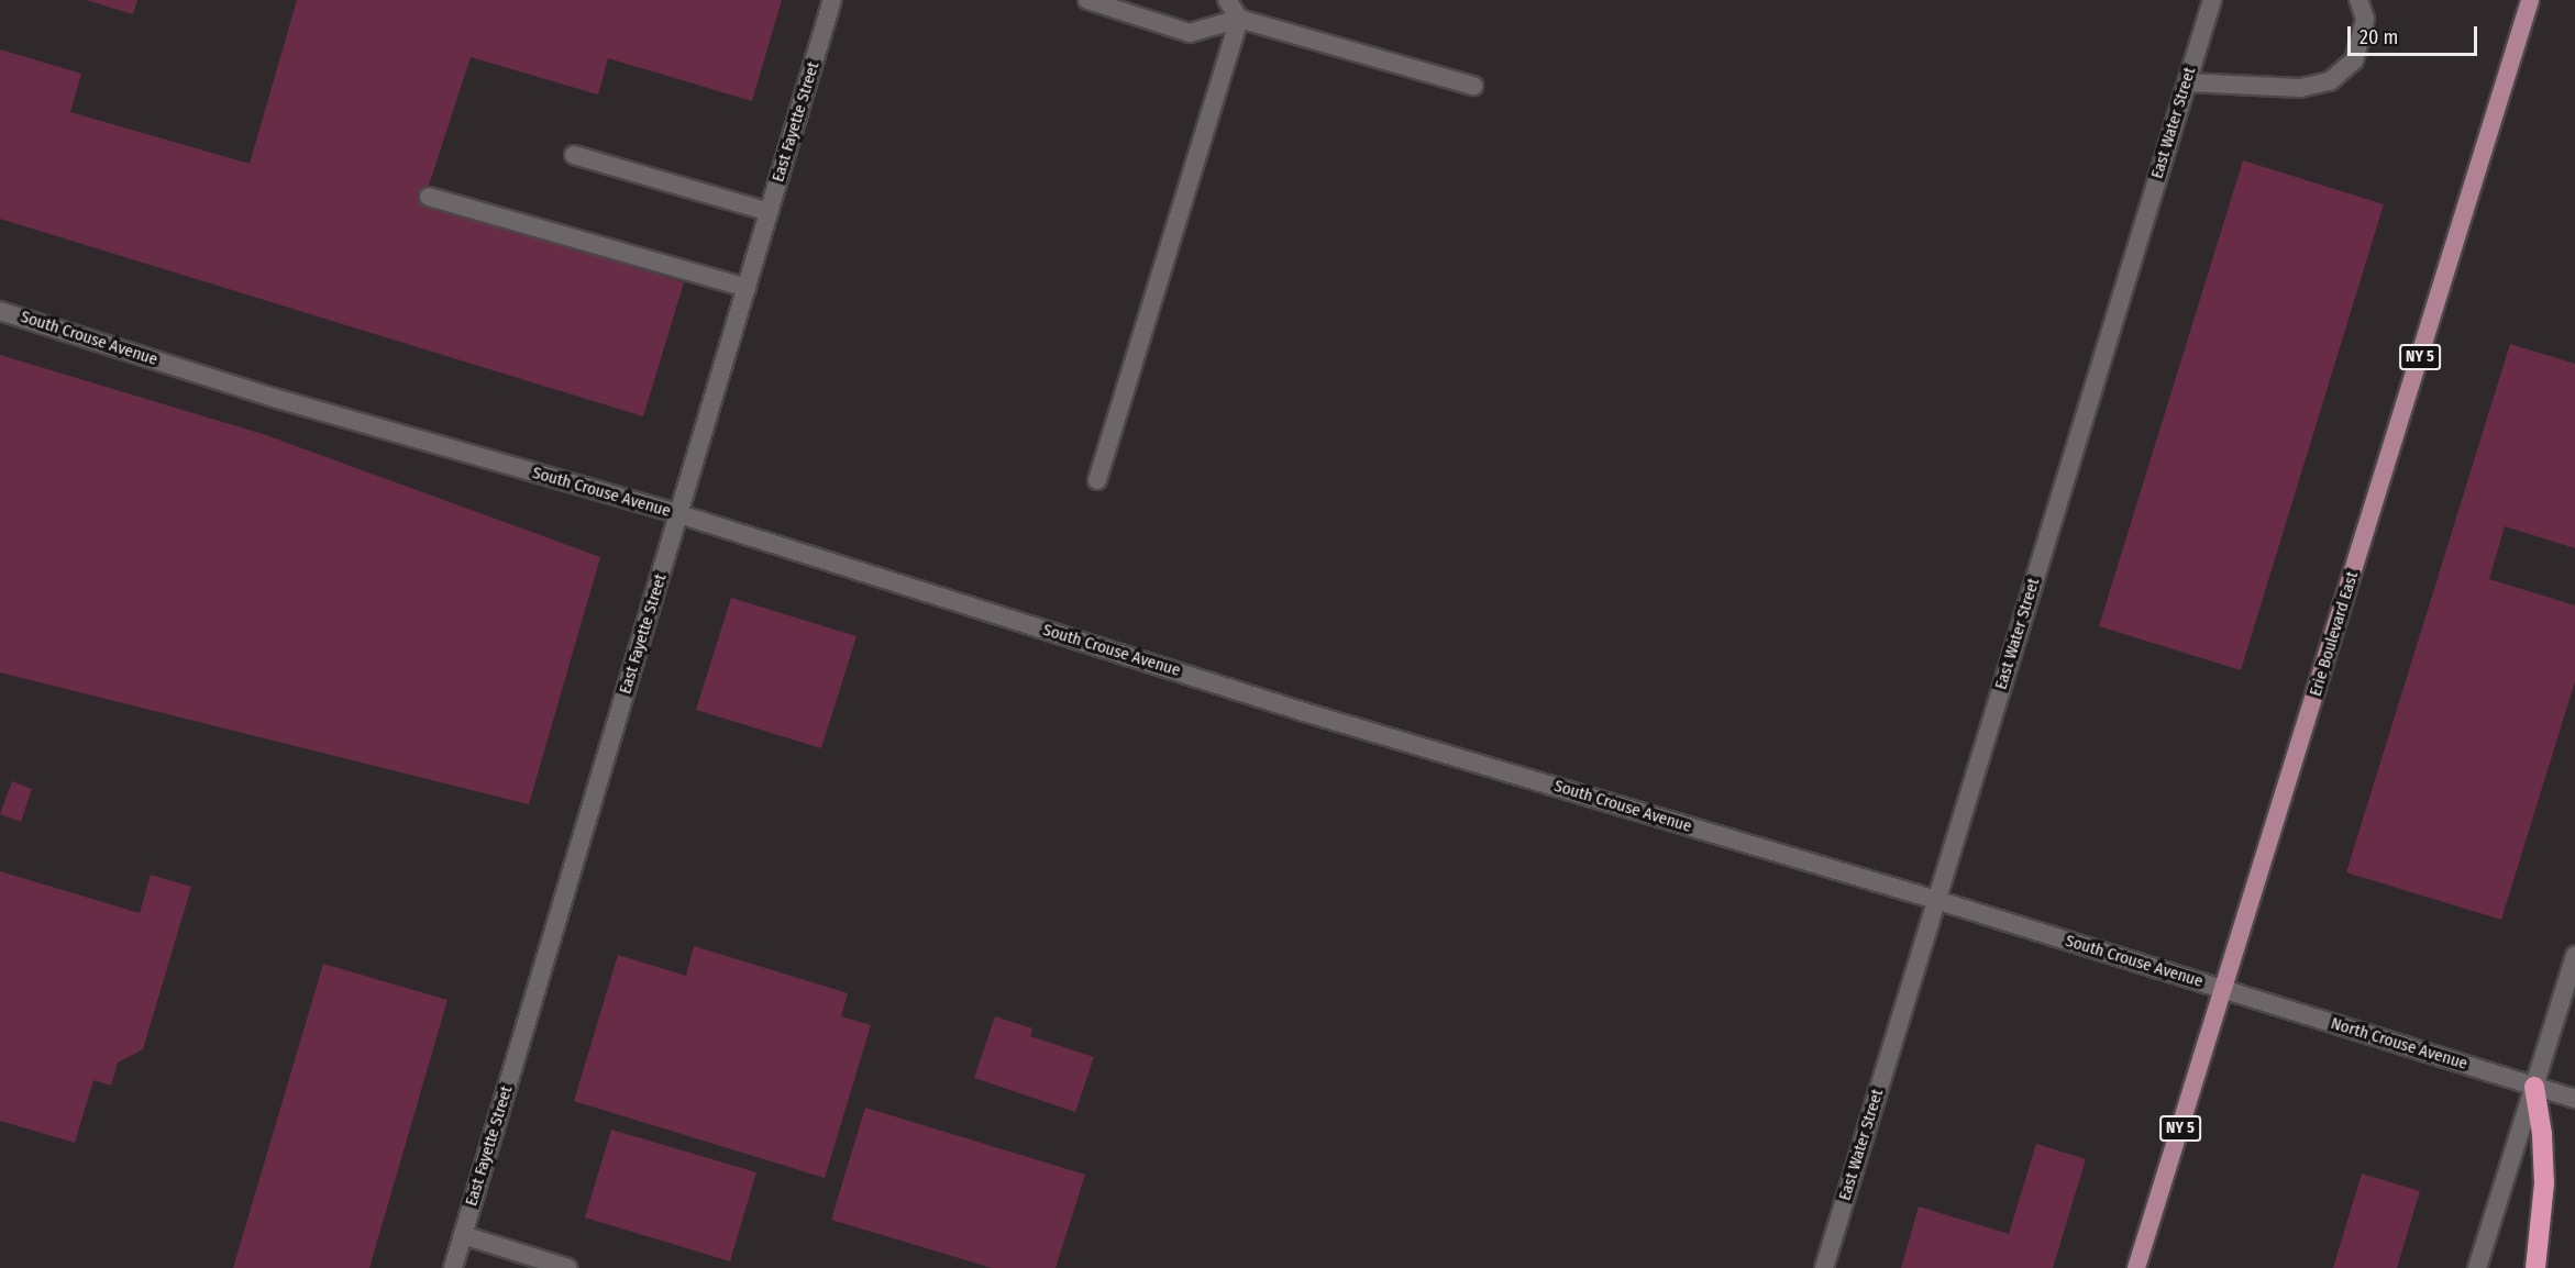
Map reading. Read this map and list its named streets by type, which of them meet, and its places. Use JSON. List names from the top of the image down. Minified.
{"streets":{"main road":["NY 5","Erie Boulevard East"],"street":["East Fayette Street","East Water Street","South Crouse Avenue","North Crouse Avenue"]},"crossings":[["East Fayette Street","South Crouse Avenue"],["East Water Street","South Crouse Avenue"],["South Crouse Avenue","Erie Boulevard East"],["South Crouse Avenue","North Crouse Avenue"],["Erie Boulevard East","North Crouse Avenue"]],"scale_bar":"20 m"}
